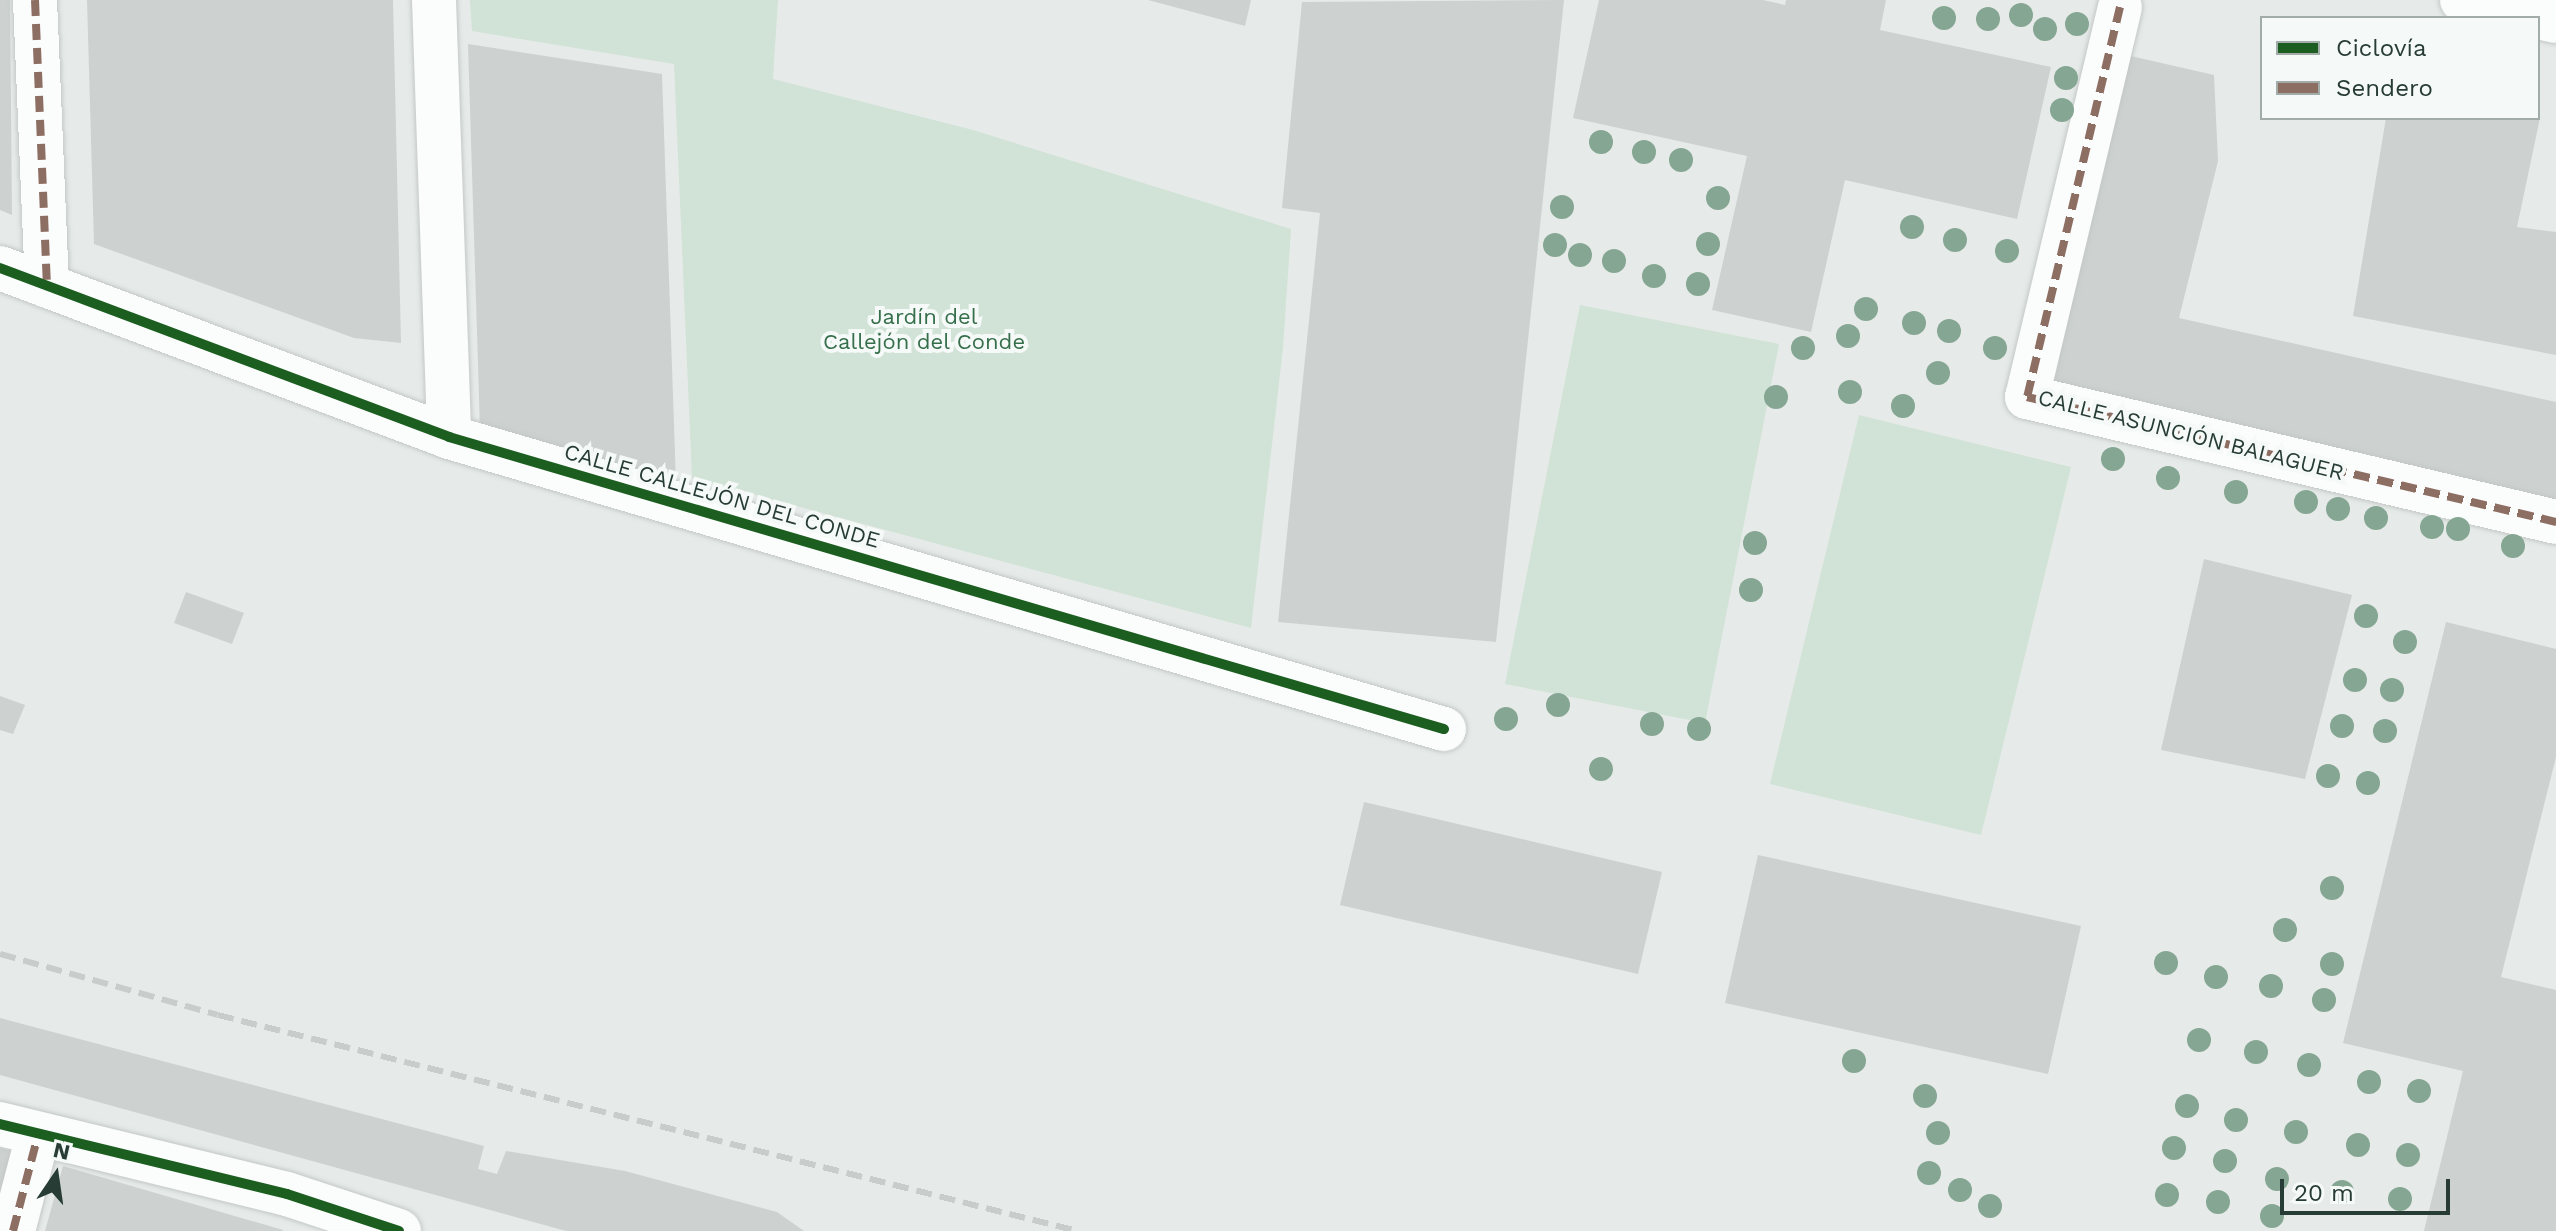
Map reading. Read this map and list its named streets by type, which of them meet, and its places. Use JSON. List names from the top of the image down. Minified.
{"streets":{"street":["CALLE ASUNCIÓN BALAGUER","CALLE CALLEJÓN DEL CONDE"]},"parks":["Jardín del Callejón del Conde"],"legend":["Ciclovía","Sendero"],"scale_bar":"20 m","north":"top"}
